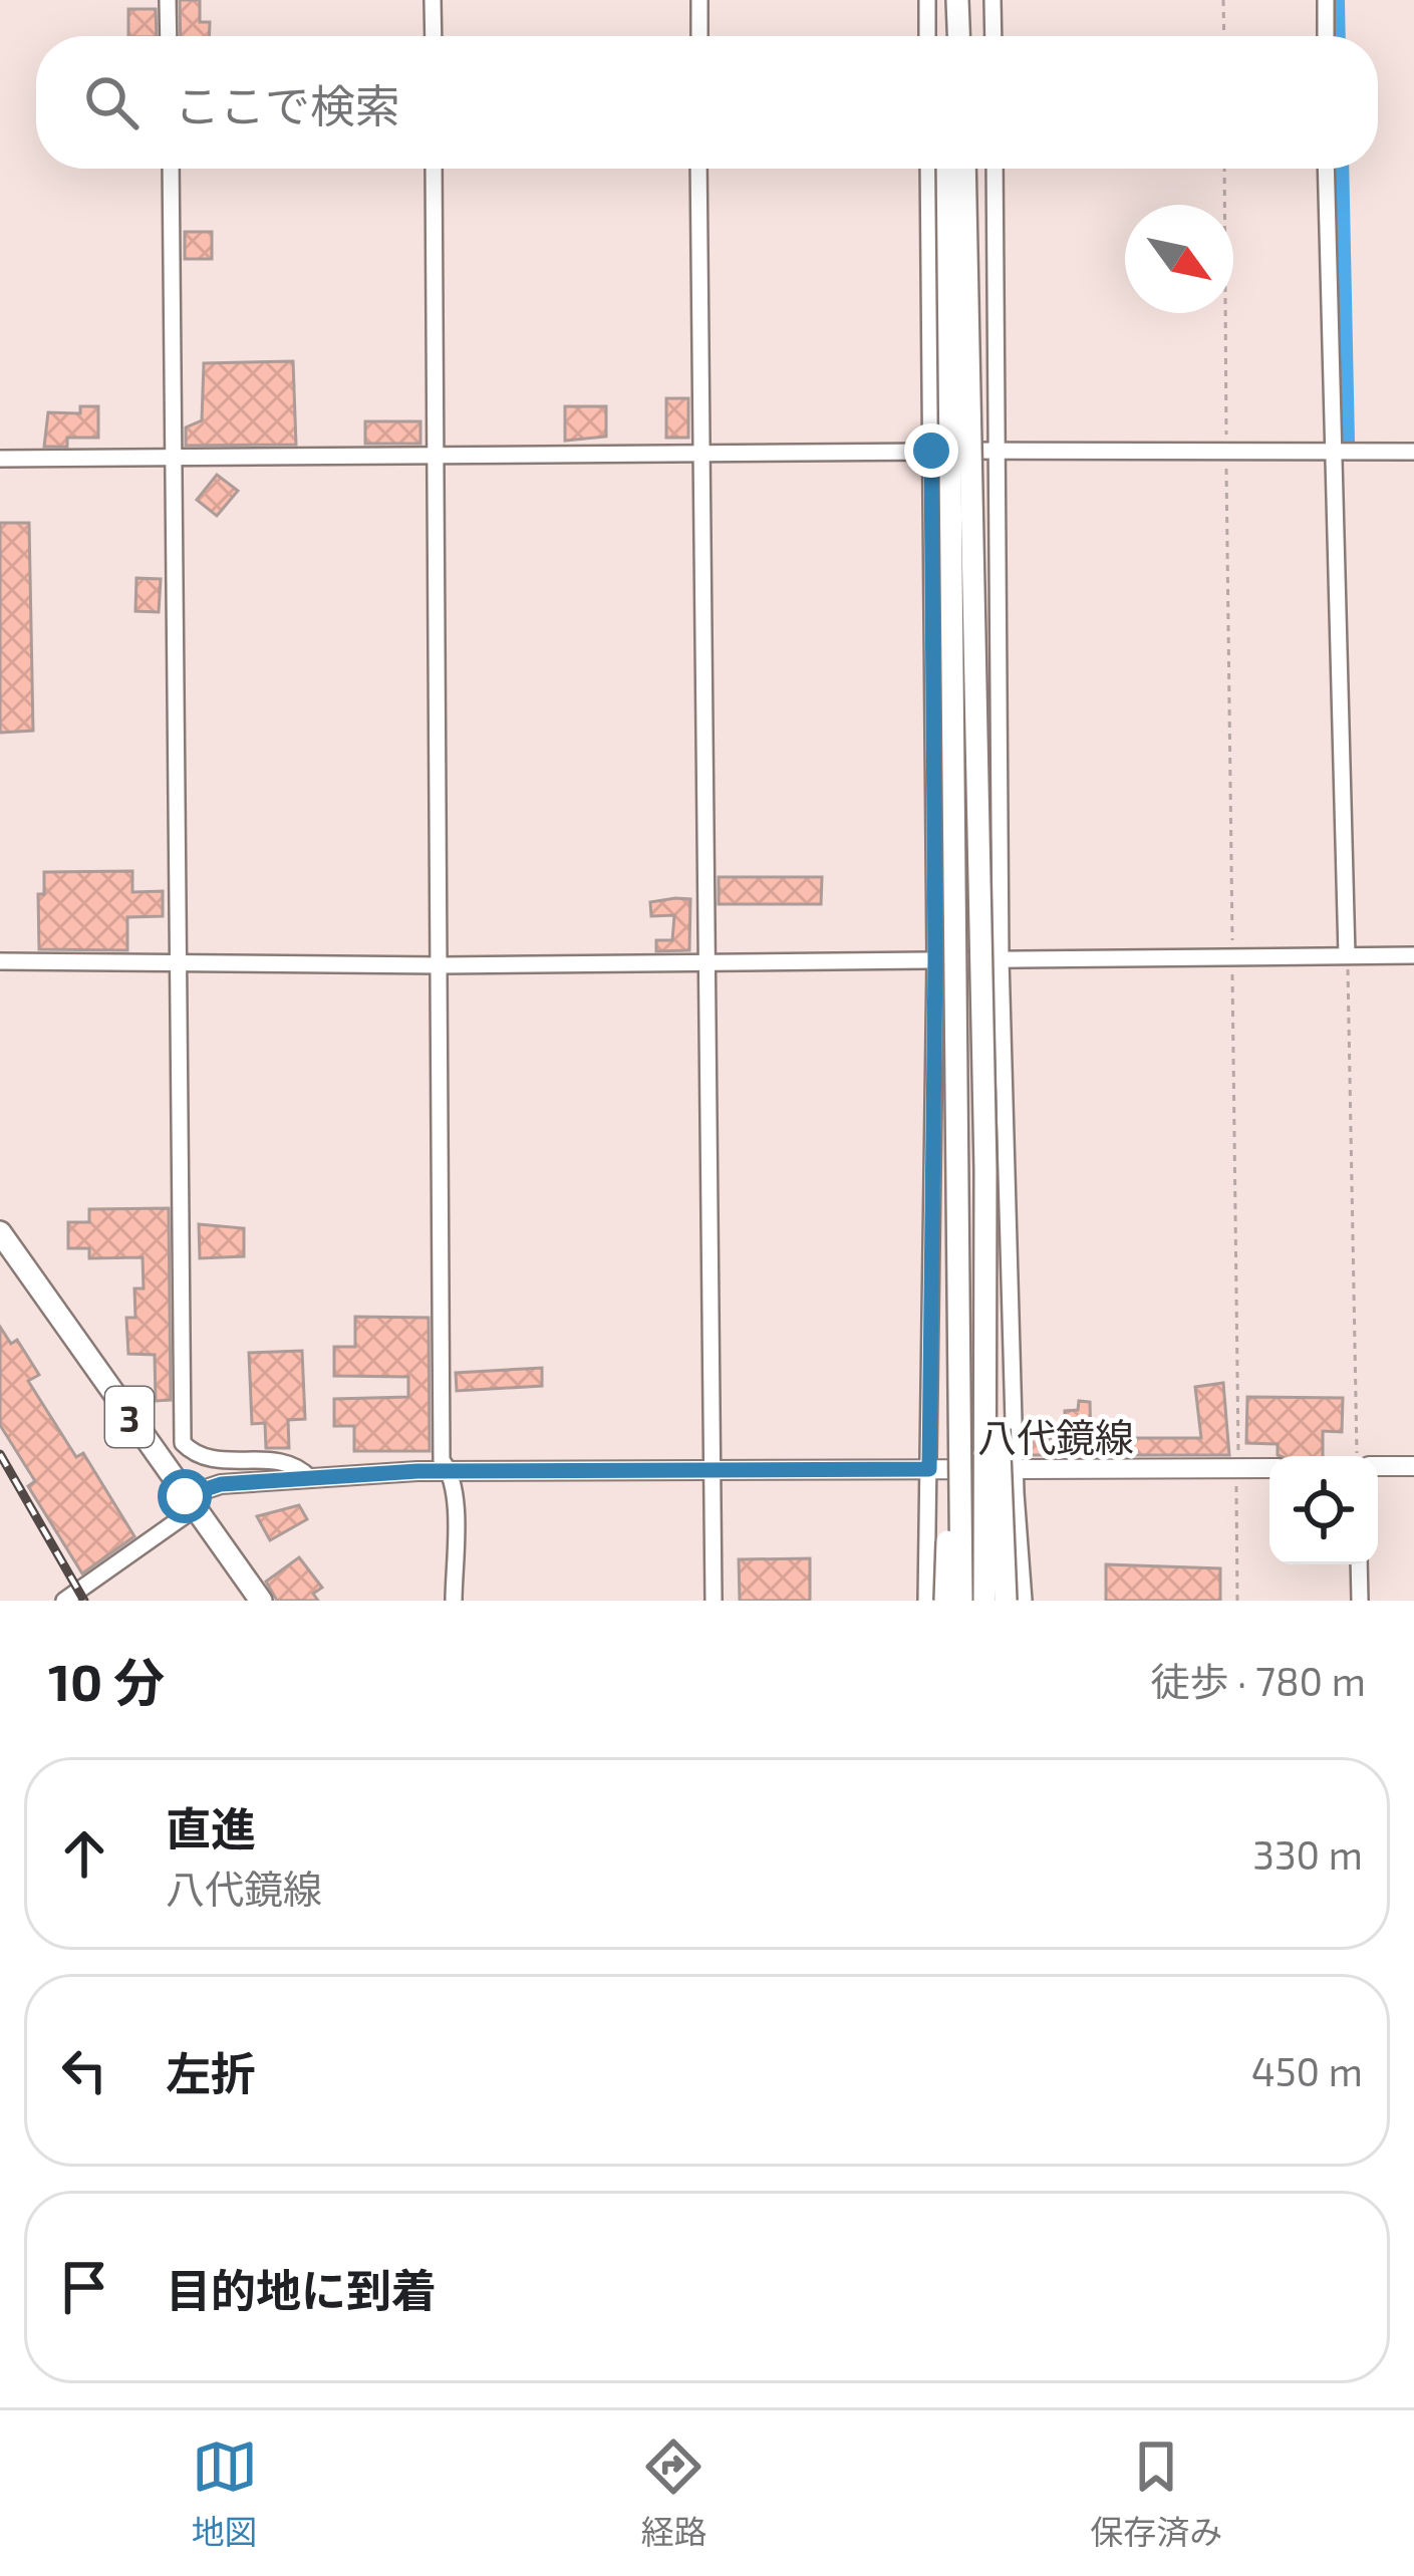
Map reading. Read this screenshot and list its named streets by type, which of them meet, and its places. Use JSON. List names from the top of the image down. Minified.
{"streets":{"highway":["3"],"main road":["八代鏡線"]},"crossings":[["3","八代鏡線"]],"north":"bottom right","page":{"search":"ここで検索","heading":["10 分","徒歩 · 780 m"],"list":[["直進","八代鏡線","330 m"],["左折","450 m"],"目的地に到着"],"nav":["地図","経路","保存済み"]}}
